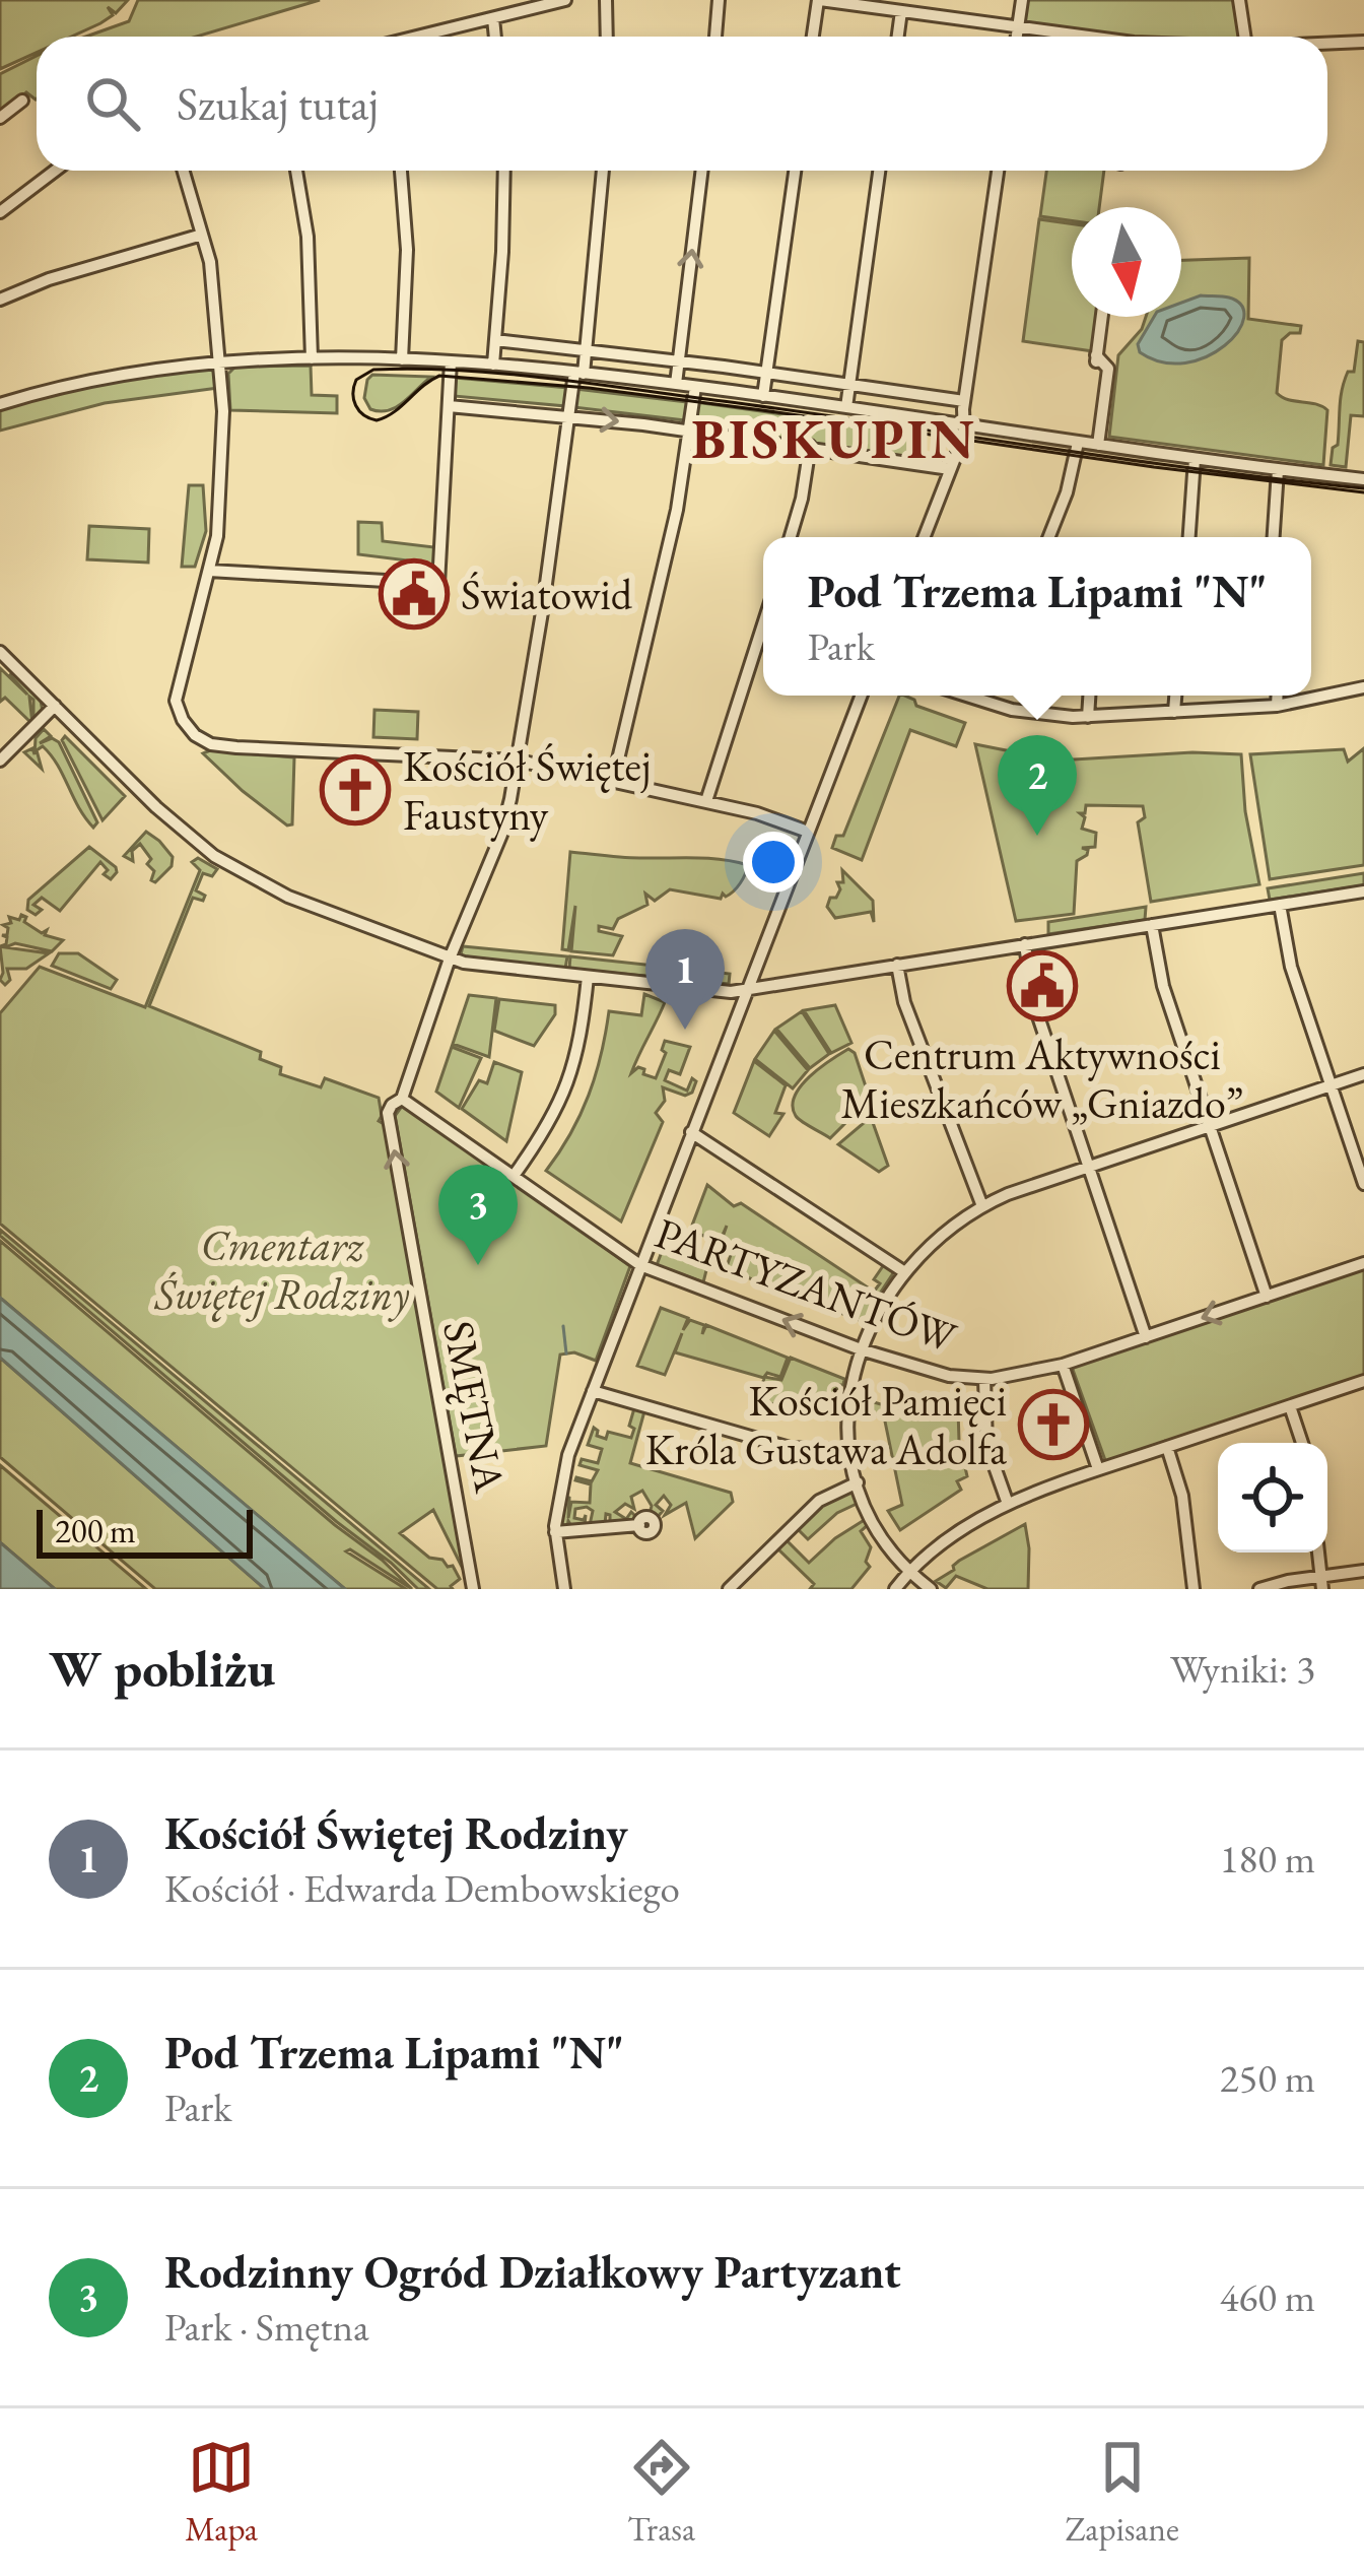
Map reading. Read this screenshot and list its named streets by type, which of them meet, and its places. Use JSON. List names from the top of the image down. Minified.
{"streets":{"street":["PARTYZANTÓW","SMĘTNA"]},"crossings":[["PARTYZANTÓW","SMĘTNA"]],"districts":["BISKUPIN"],"parks":["Cmentarz Świętej Rodziny"],"places":{"public building":["Światowid","Centrum Aktywności Mieszkańców „Gniazdo”"],"church":["Kościół Świętej Faustyny","Kościół Pamięci Króla Gustawa Adolfa"]},"scale_bar":"200 m","north":"bottom","page":{"search":"Szukaj tutaj","popup":["Pod Trzema Lipami \"N\"","Park"],"pins":["2","1","3"],"scale":"200 m","heading":["W pobliżu","Wyniki: 3"],"list":[{"mark":"1","name":"Kościół Świętej Rodziny","note":"Kościół · Edwarda Dembowskiego","value":"180 m"},{"mark":"2","name":"Pod Trzema Lipami \"N\"","note":"Park","value":"250 m"},{"mark":"3","name":"Rodzinny Ogród Działkowy Partyzant","note":"Park · Smętna","value":"460 m"}],"nav":["Mapa","Trasa","Zapisane"]}}
